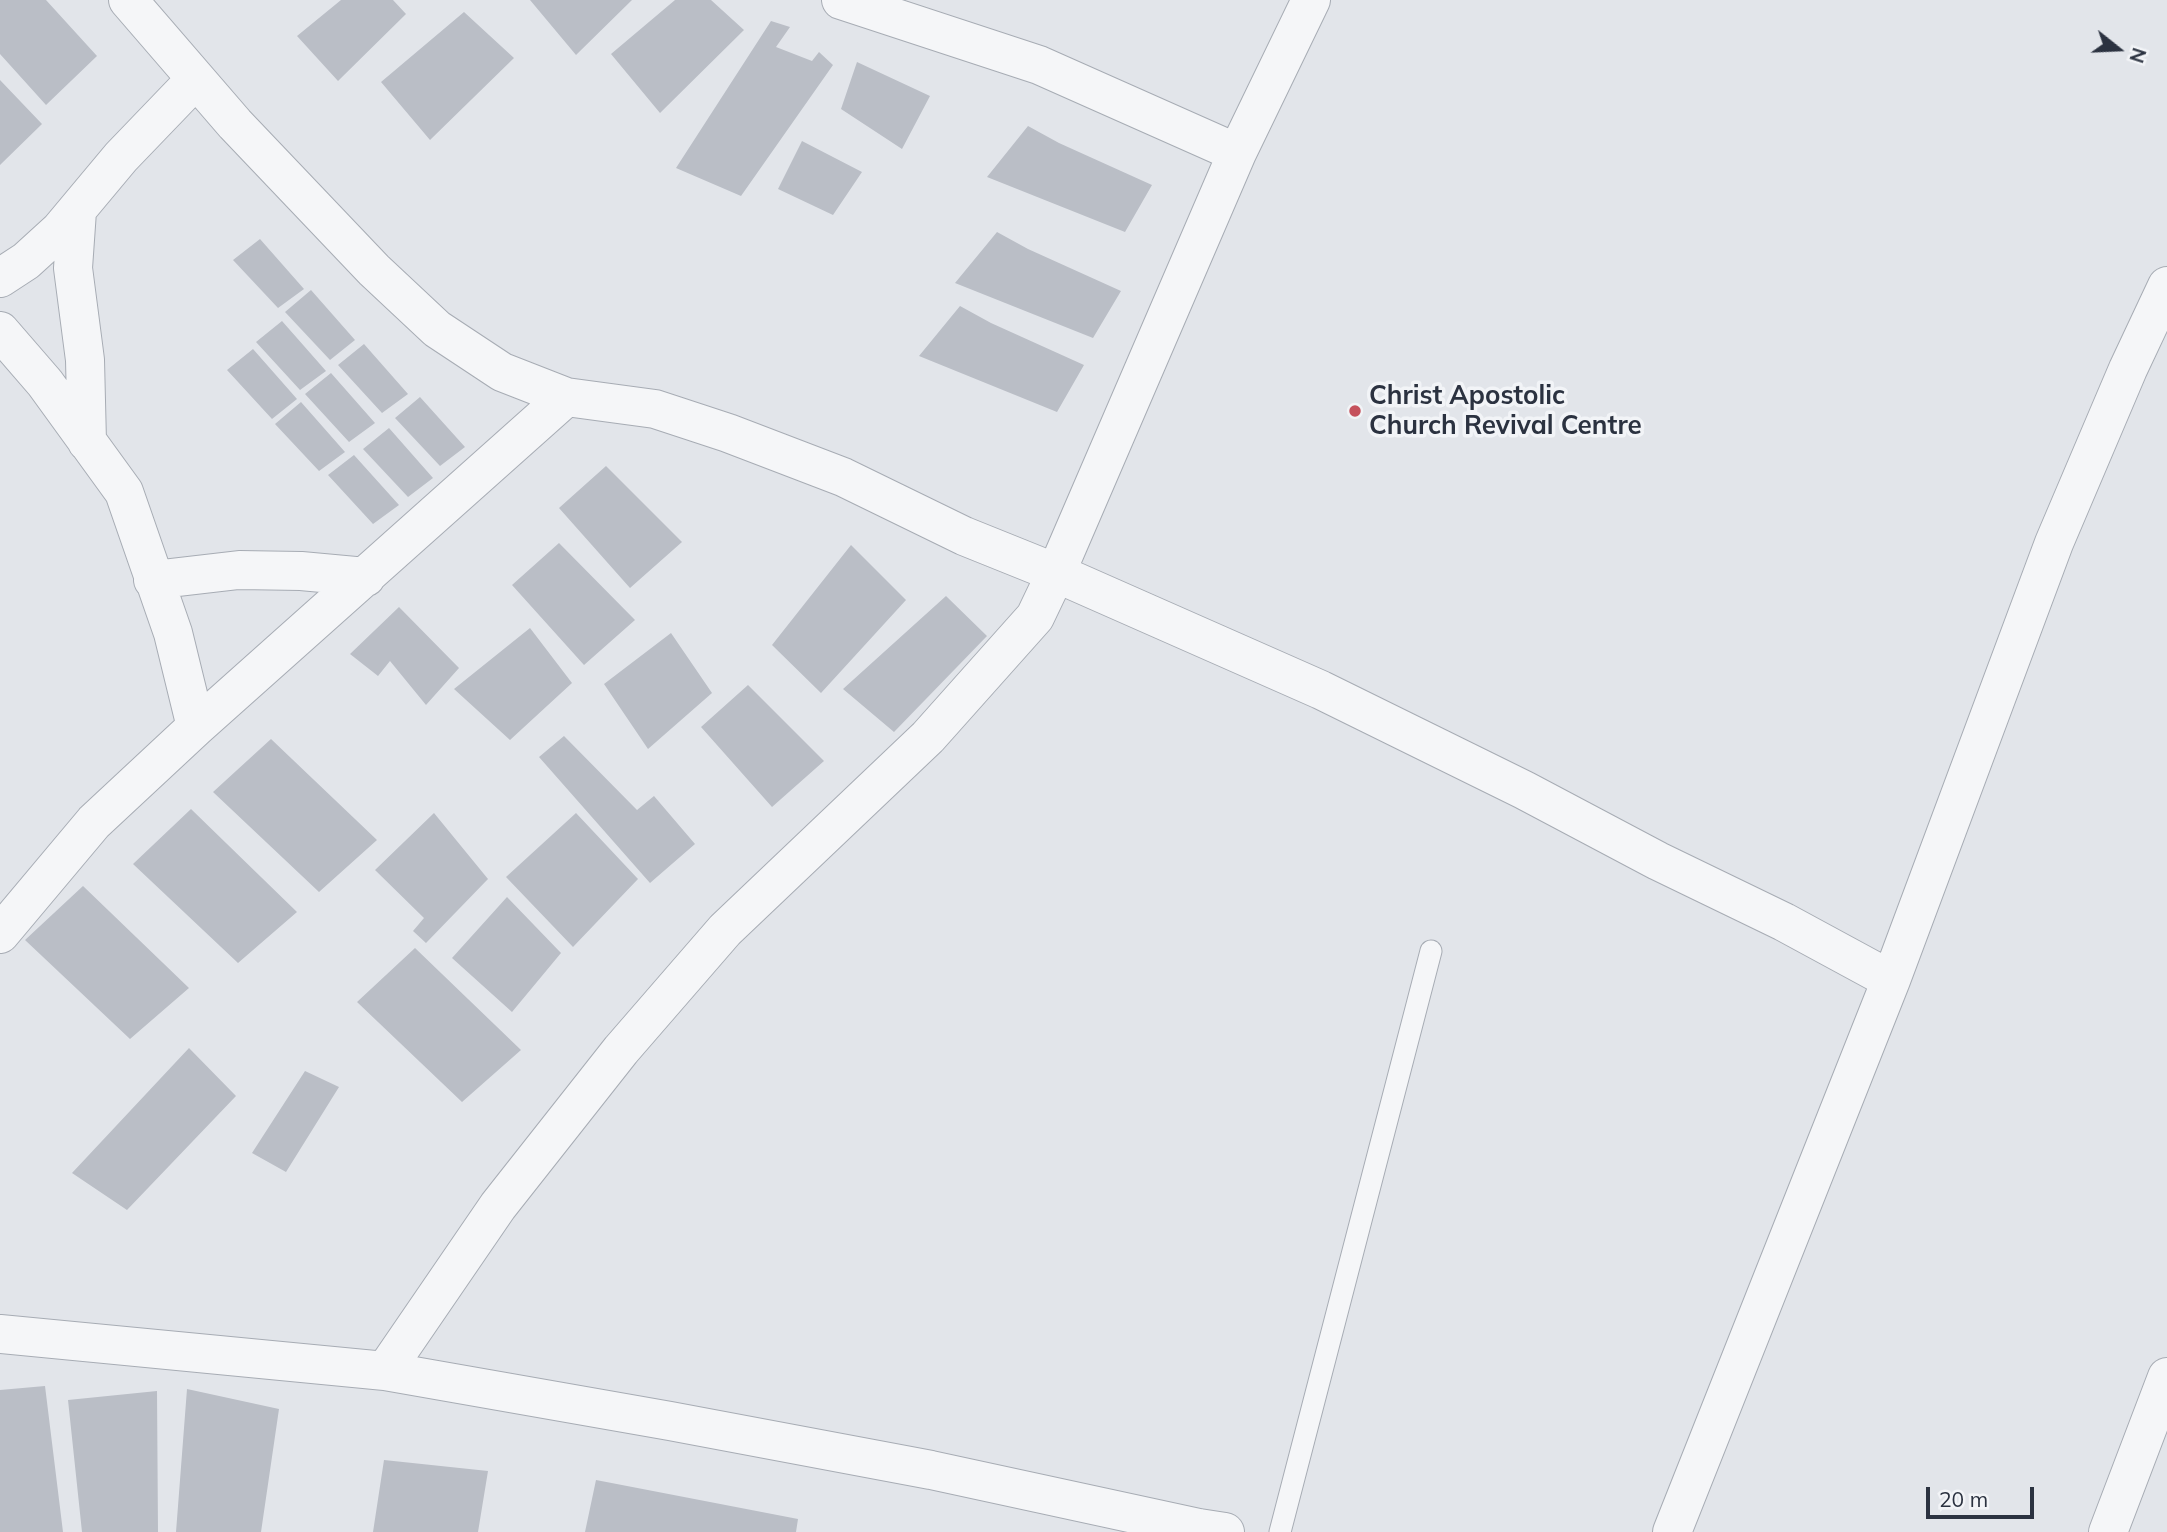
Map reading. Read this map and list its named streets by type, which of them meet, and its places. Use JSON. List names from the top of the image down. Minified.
{"places":["Christ Apostolic Church Revival Centre"],"scale_bar":"20 m","north":"right"}
